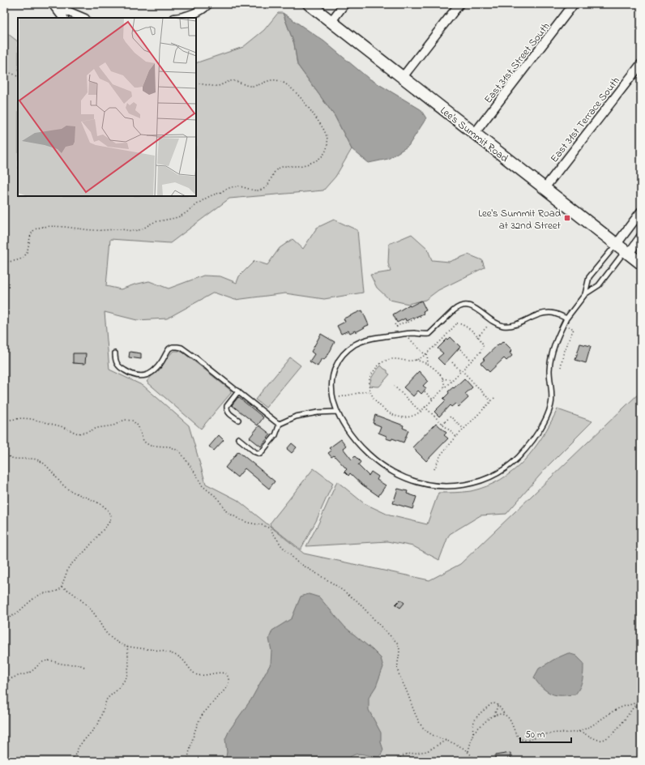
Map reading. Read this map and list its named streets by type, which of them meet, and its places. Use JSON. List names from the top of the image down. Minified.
{"streets":{"main road":["Lee's Summit Road"],"street":["East 31st Street South","East 31st Terrace South"]},"crossings":[["East 31st Street South","Lee's Summit Road"],["East 31st Terrace South","Lee's Summit Road"]],"places":{"transit":["Lee's Summit Road at 32nd Street"]},"scale_bar":"50 m"}
